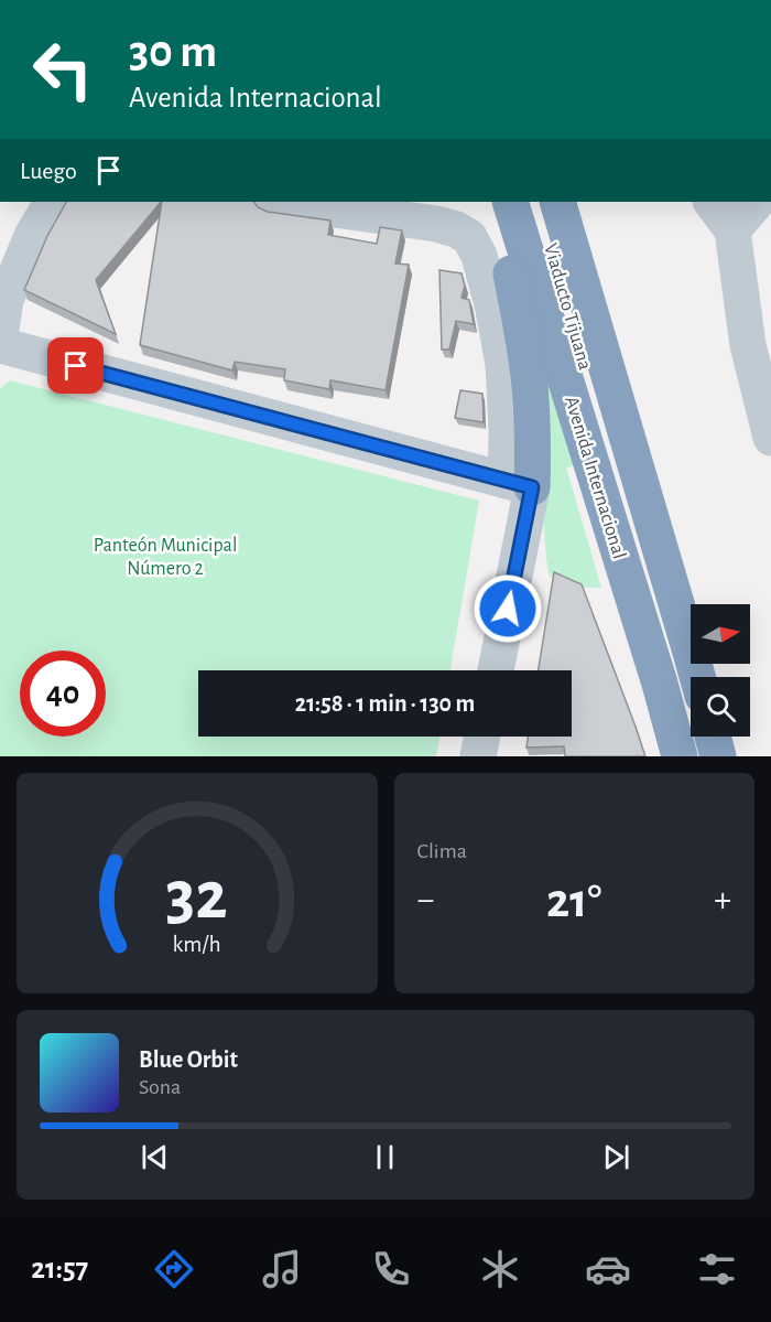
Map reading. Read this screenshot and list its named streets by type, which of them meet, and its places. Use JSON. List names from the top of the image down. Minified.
{"streets":{"highway":["Viaducto Tijuana","Avenida Internacional"]},"parks":["Panteón Municipal Número 2"],"north":"right","page":{"turn":["30 m","Avenida Internacional"],"then":"Luego","limit":"40","trip":"21:58 · 1 min · 130 m","tile":"Clima","heat":["−","21°","+"],"song":["Blue Orbit","Sona"],"tabs":"21:57","gauge":["32","km/h"]}}
